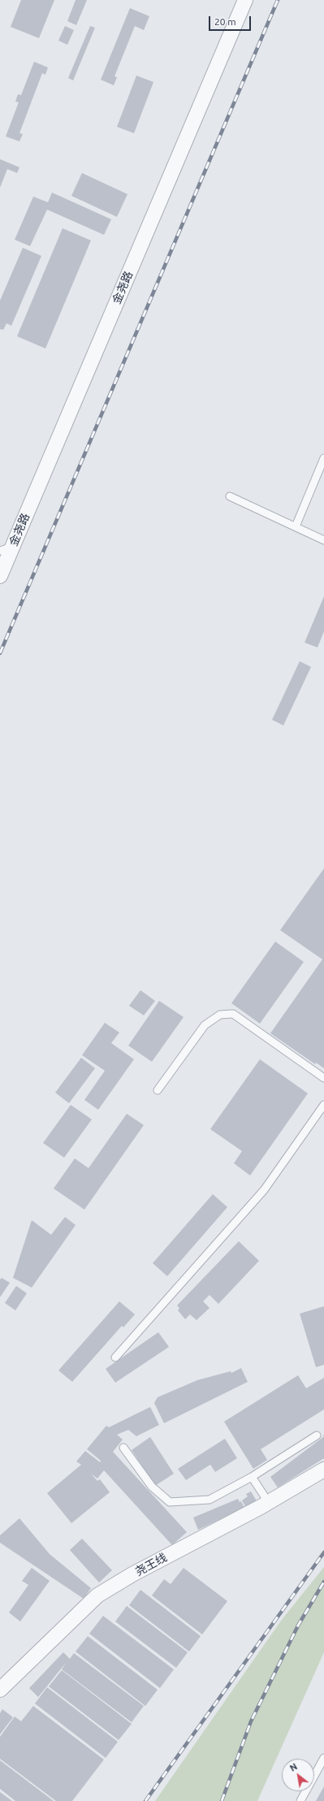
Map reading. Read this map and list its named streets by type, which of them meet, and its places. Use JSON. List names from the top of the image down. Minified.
{"streets":{"street":["金尧路","尧王线"]},"scale_bar":"20 m","north":"top left"}
